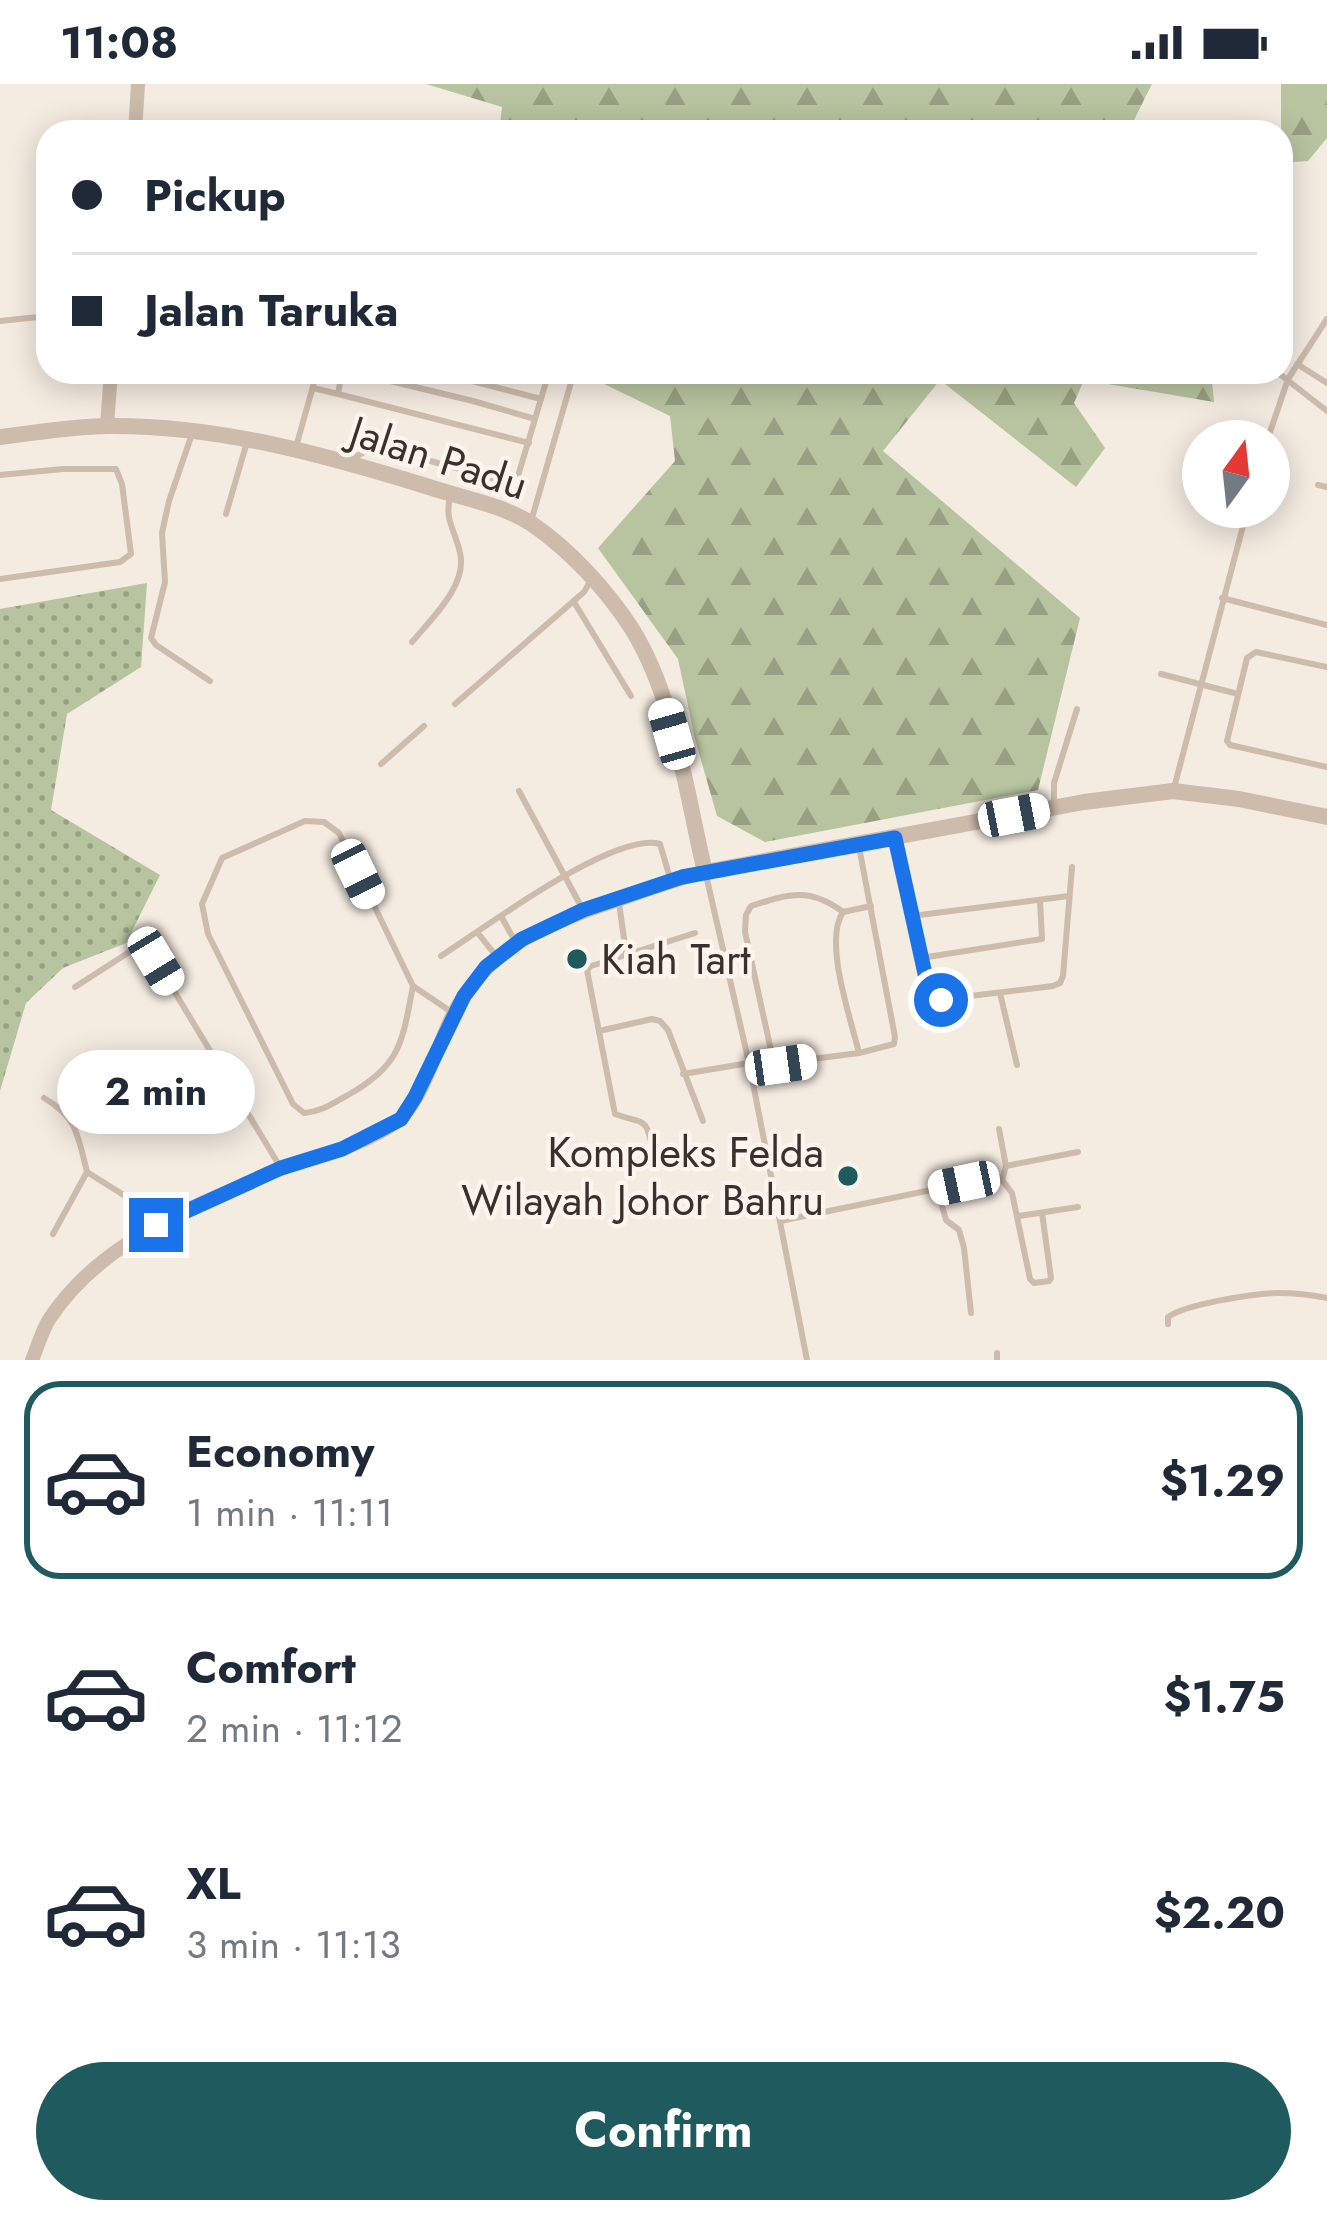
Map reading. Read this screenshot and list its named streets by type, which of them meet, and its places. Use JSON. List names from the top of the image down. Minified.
{"streets":{"street":["Jalan Padu"]},"places":["Kiah Tart","Kompleks Felda Wilayah Johor Bahru"],"north":"top","page":{"status":"11:08","banner":["Pickup","Jalan Taruka"],"bubble":"2 min","list":[{"name":"Economy","note":"1 min · 11:11","value":"$1.29"},{"name":"Comfort","note":"2 min · 11:12","value":"$1.75"},{"name":"XL","note":"3 min · 11:13","value":"$2.20"}],"buttons":"Confirm"}}
